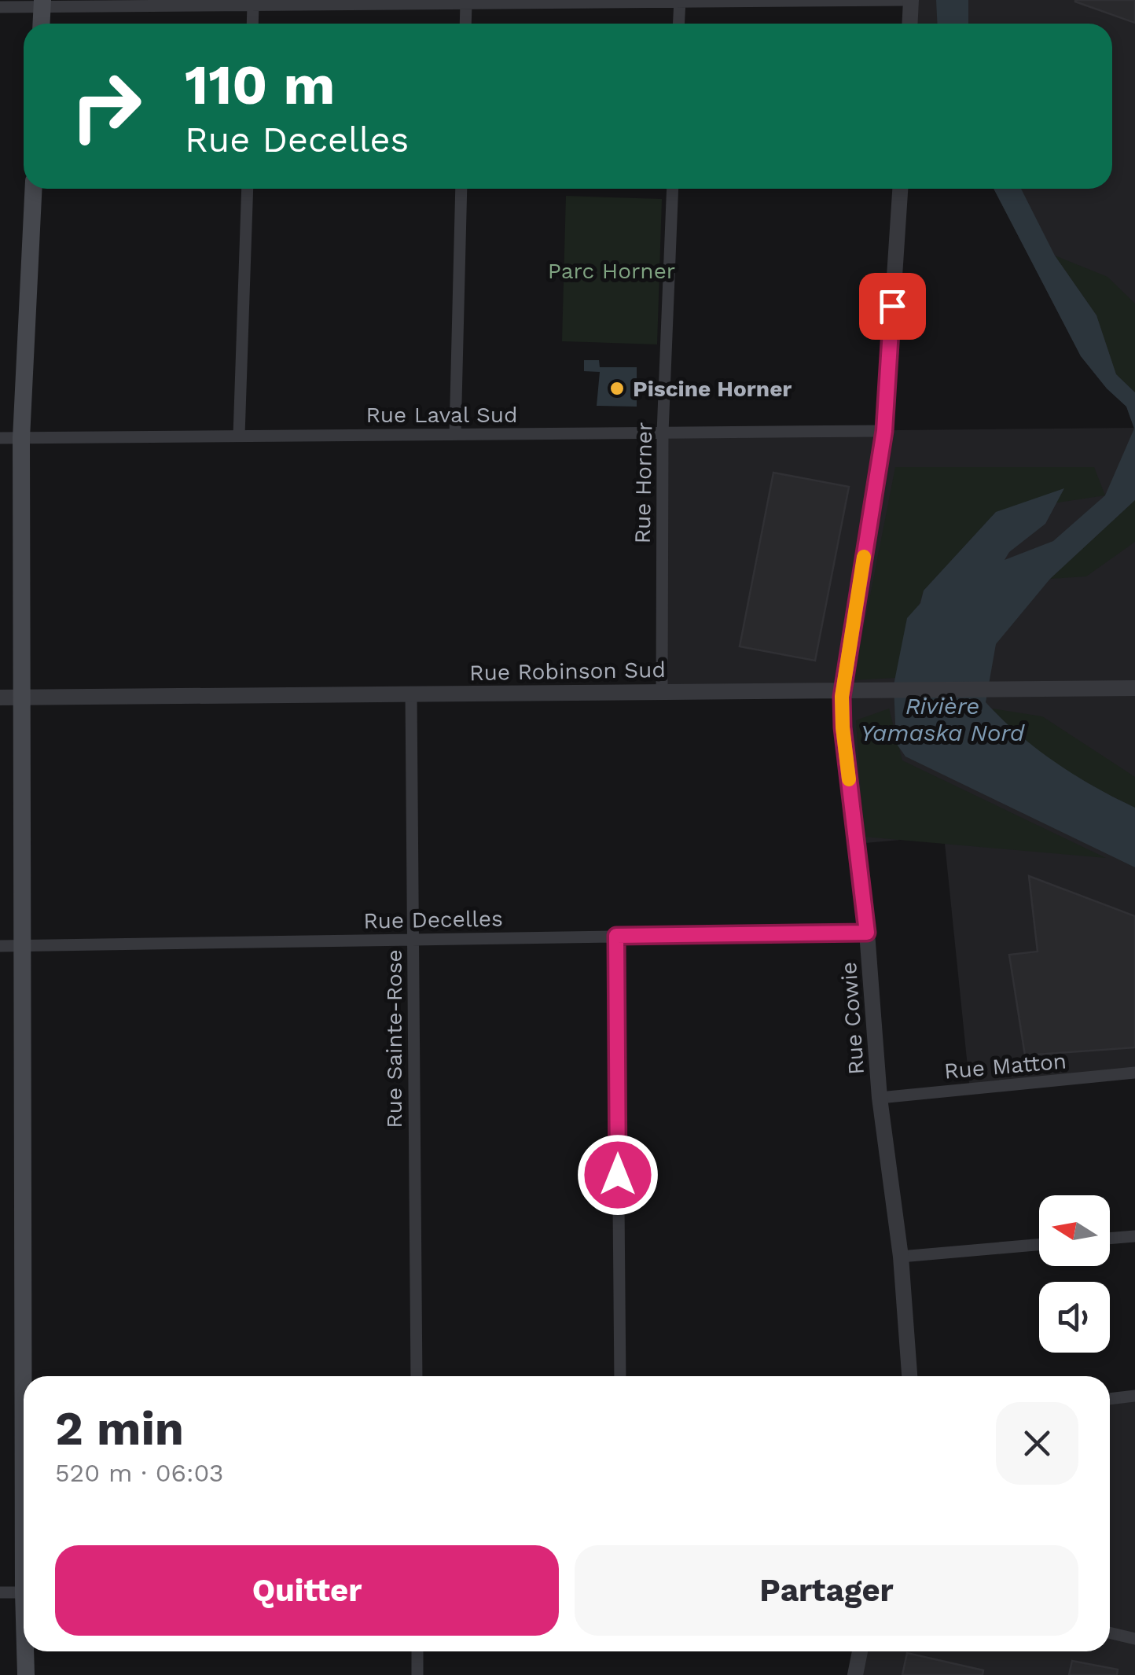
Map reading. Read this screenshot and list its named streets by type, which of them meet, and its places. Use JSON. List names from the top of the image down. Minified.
{"streets":{"street":["Rue Laval Sud","Rue Horner","Rue Robinson Sud","Rue Decelles","Rue Cowie","Rue Sainte-Rose","Rue Matton"]},"crossings":[["Rue Laval Sud","Rue Horner"],["Rue Laval Sud","Rue Cowie"],["Rue Horner","Rue Robinson Sud"],["Rue Robinson Sud","Rue Cowie"],["Rue Robinson Sud","Rue Sainte-Rose"],["Rue Decelles","Rue Cowie"],["Rue Decelles","Rue Sainte-Rose"],["Rue Cowie","Rue Matton"]],"water":["Rivière Yamaska Nord"],"parks":["Parc Horner"],"places":["Piscine Horner"],"north":"left","page":{"turn":["110 m","Rue Decelles"],"heading":["2 min","520 m · 06:03"],"buttons":["Quitter","Partager"]}}
